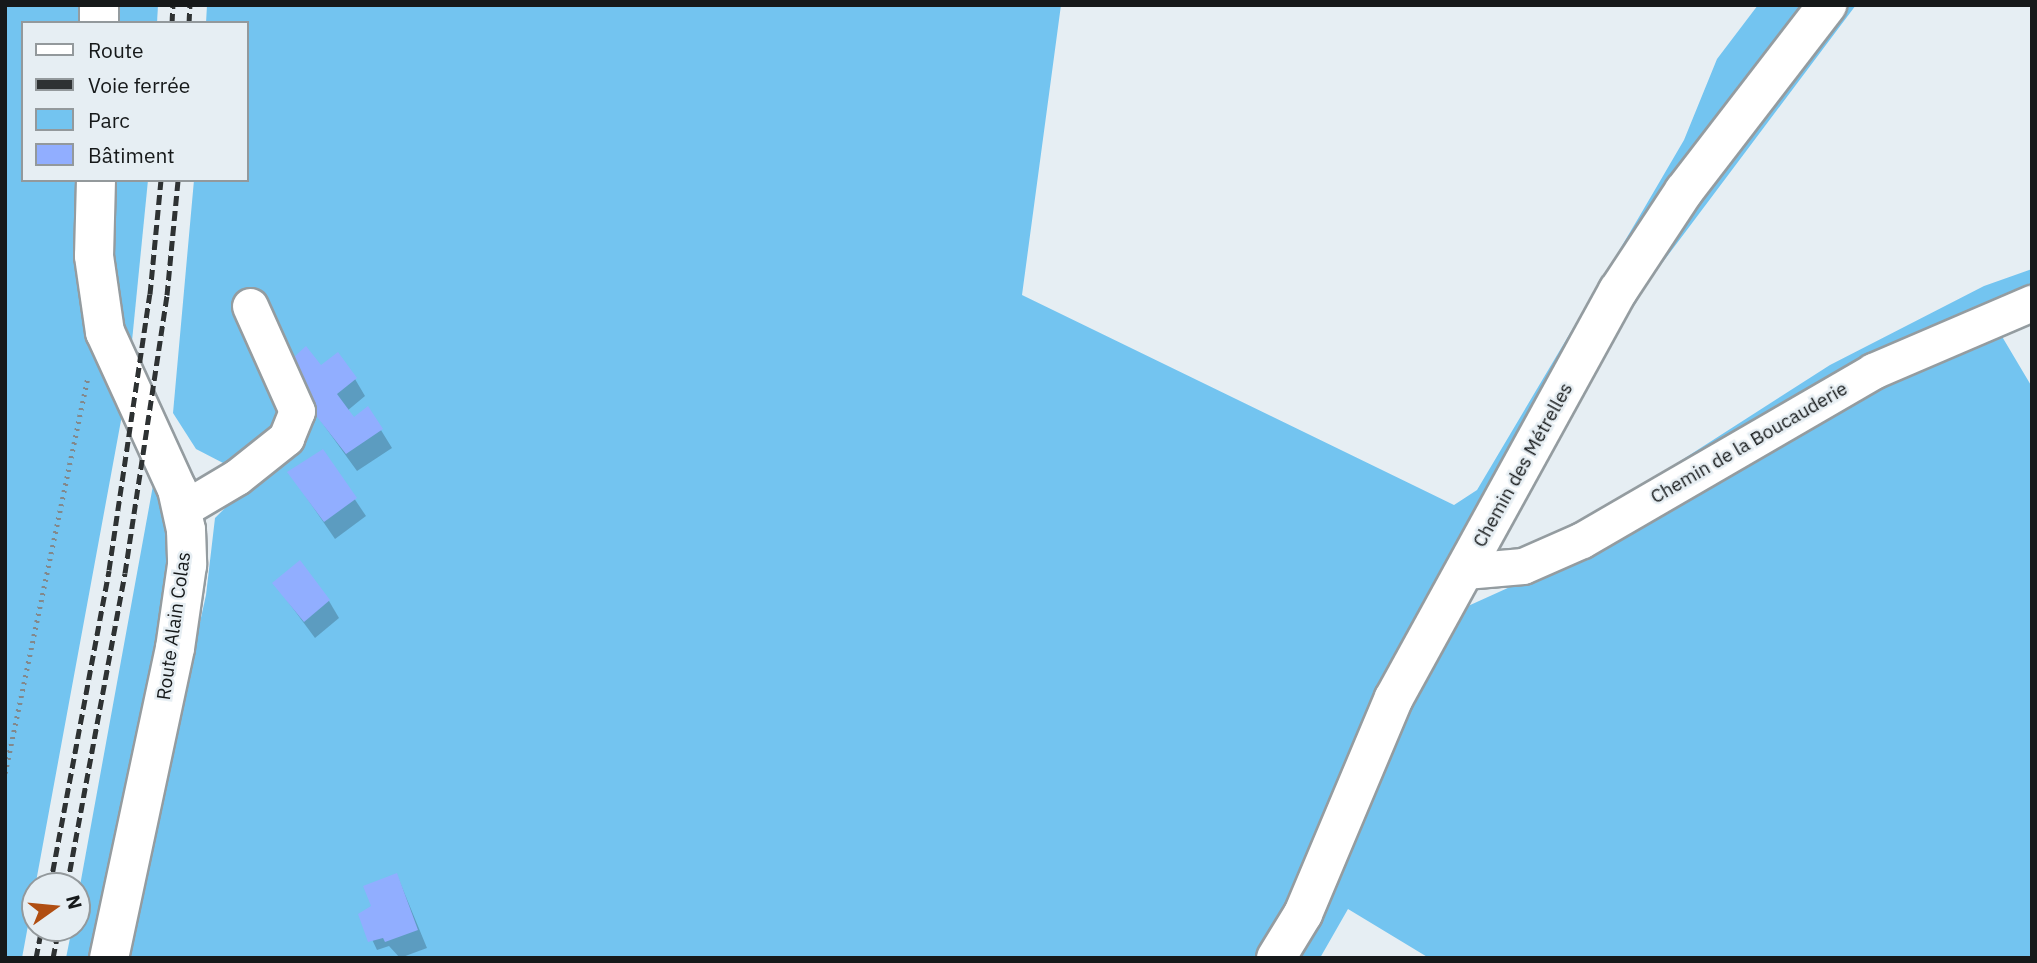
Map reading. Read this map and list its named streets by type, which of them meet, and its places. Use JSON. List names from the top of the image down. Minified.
{"streets":{"street":["Chemin de la Boucauderie","Chemin des Métrelles","Route Alain Colas"]},"crossings":[["Chemin de la Boucauderie","Chemin des Métrelles"]],"legend":["Route","Voie ferrée","Parc","Bâtiment"],"north":"right"}
